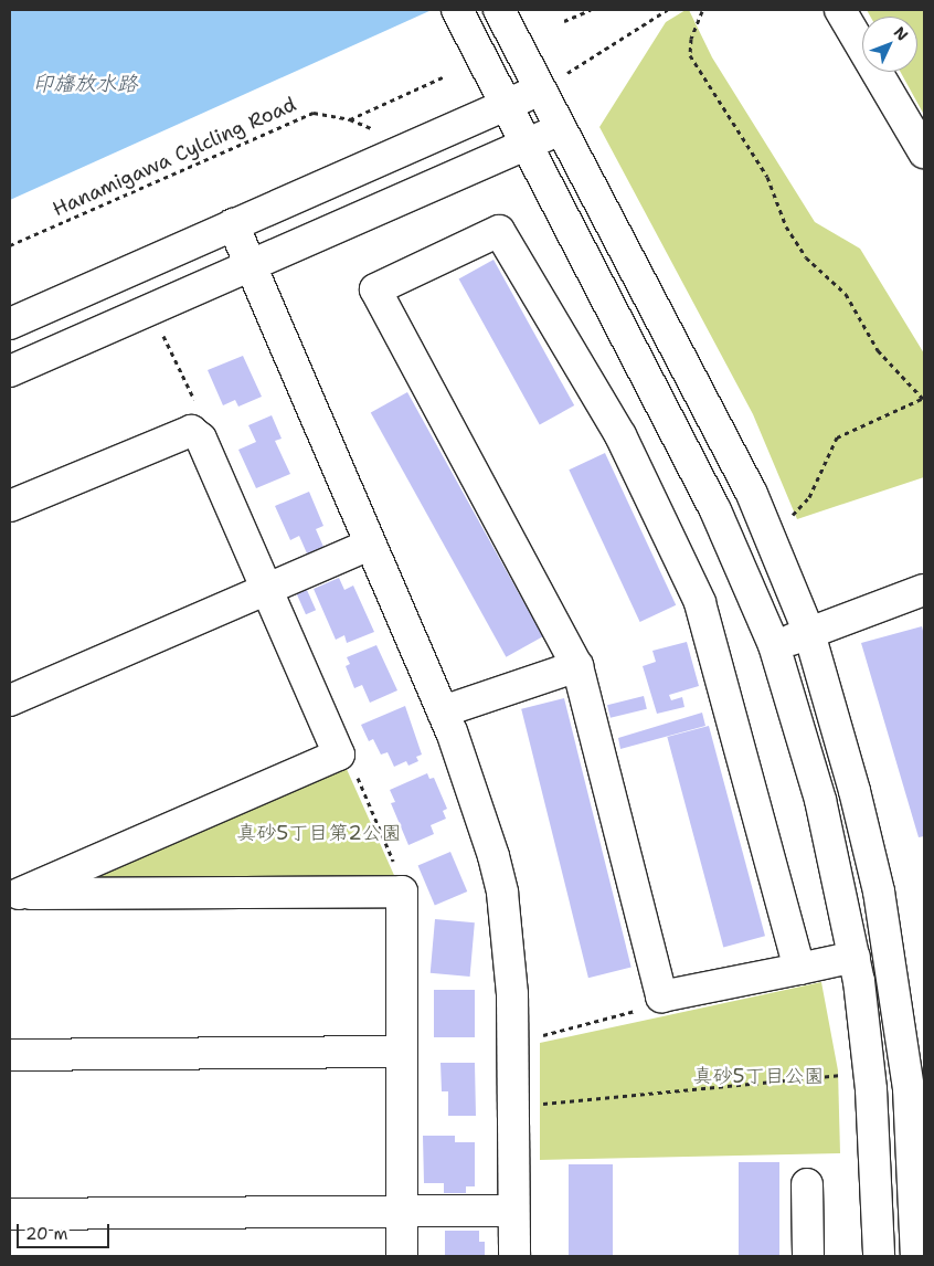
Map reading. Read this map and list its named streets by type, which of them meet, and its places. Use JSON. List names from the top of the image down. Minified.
{"streets":{"path":["Hanamigawa Cylcling Road"]},"water":["印旛放水路"],"parks":["真砂5丁目第2公園","真砂5丁目公園"],"scale_bar":"20 m","north":"top right"}
